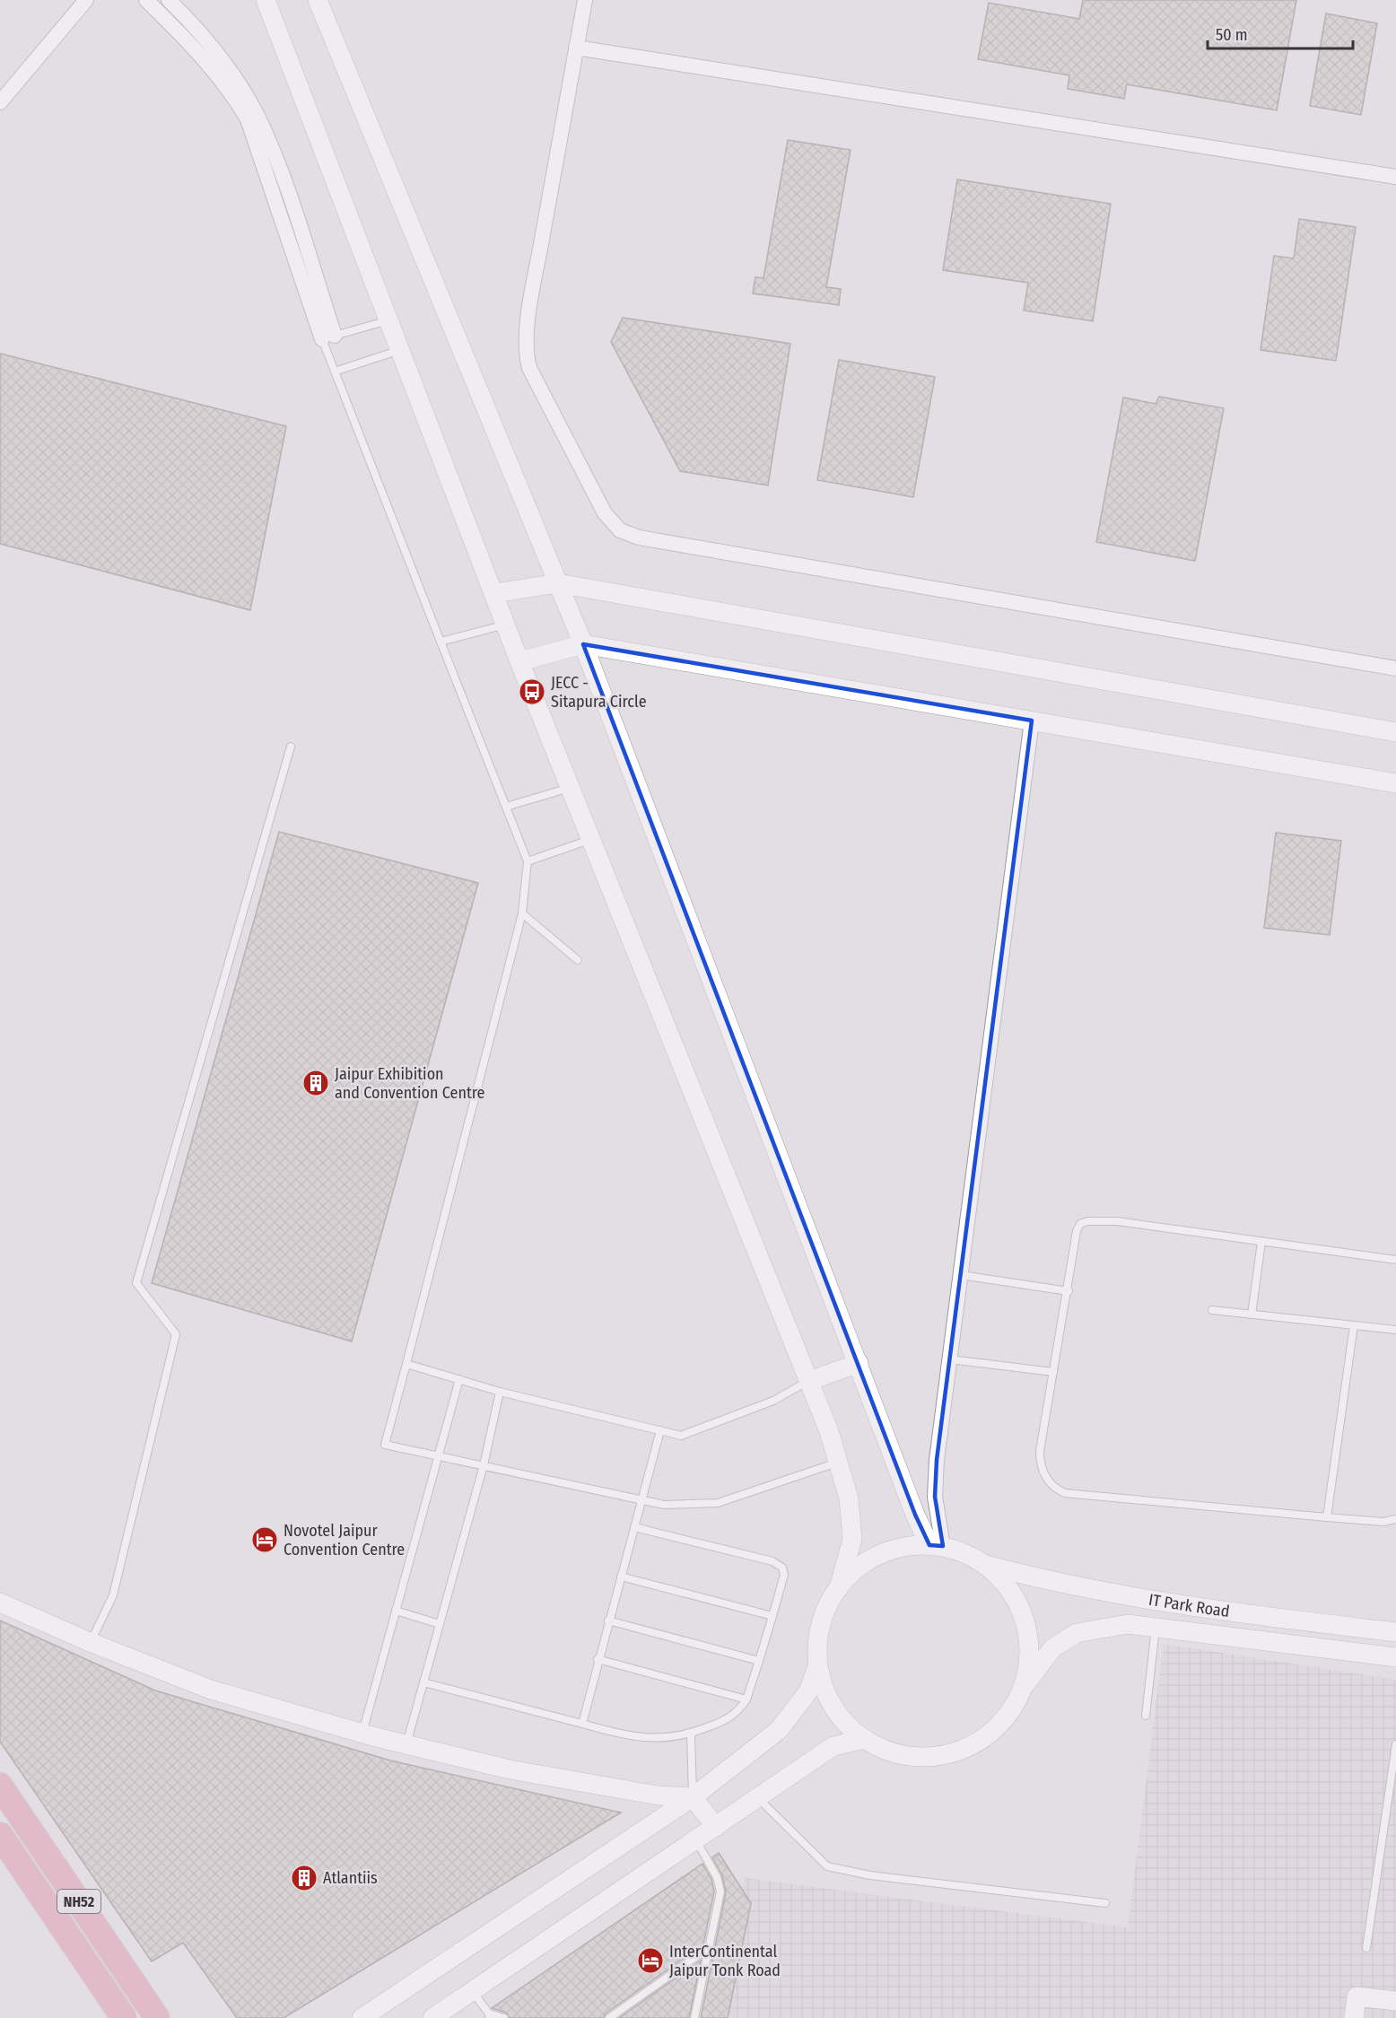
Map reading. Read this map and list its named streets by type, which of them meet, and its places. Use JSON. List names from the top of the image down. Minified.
{"streets":{"highway":["NH52"],"street":["IT Park Road"]},"places":{"bus stop":["JECC - Sitapura Circle"],"building":["Jaipur Exhibition and Convention Centre","Atlantiis"],"hotel":["Novotel Jaipur Convention Centre","InterContinental Jaipur Tonk Road"]},"scale_bar":"50 m"}
